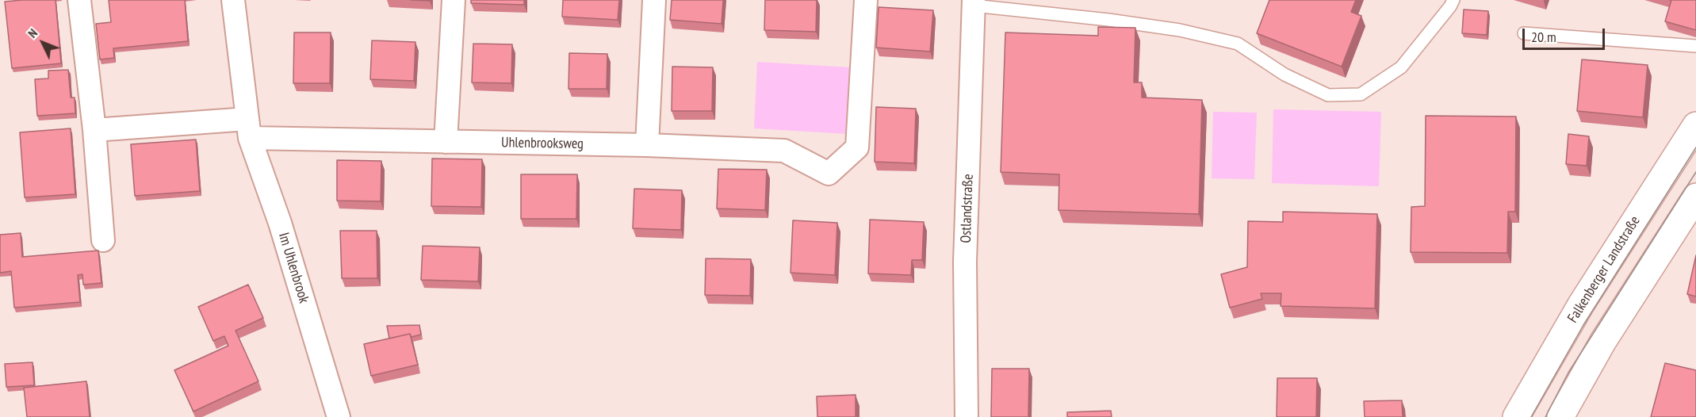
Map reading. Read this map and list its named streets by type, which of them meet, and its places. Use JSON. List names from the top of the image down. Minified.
{"streets":{"street":["Uhlenbrooksweg","Ostlandstraße","Im Uhlenbrook","Falkenberger Landstraße"]},"crossings":[["Uhlenbrooksweg","Im Uhlenbrook"]],"scale_bar":"20 m","north":"top left"}
